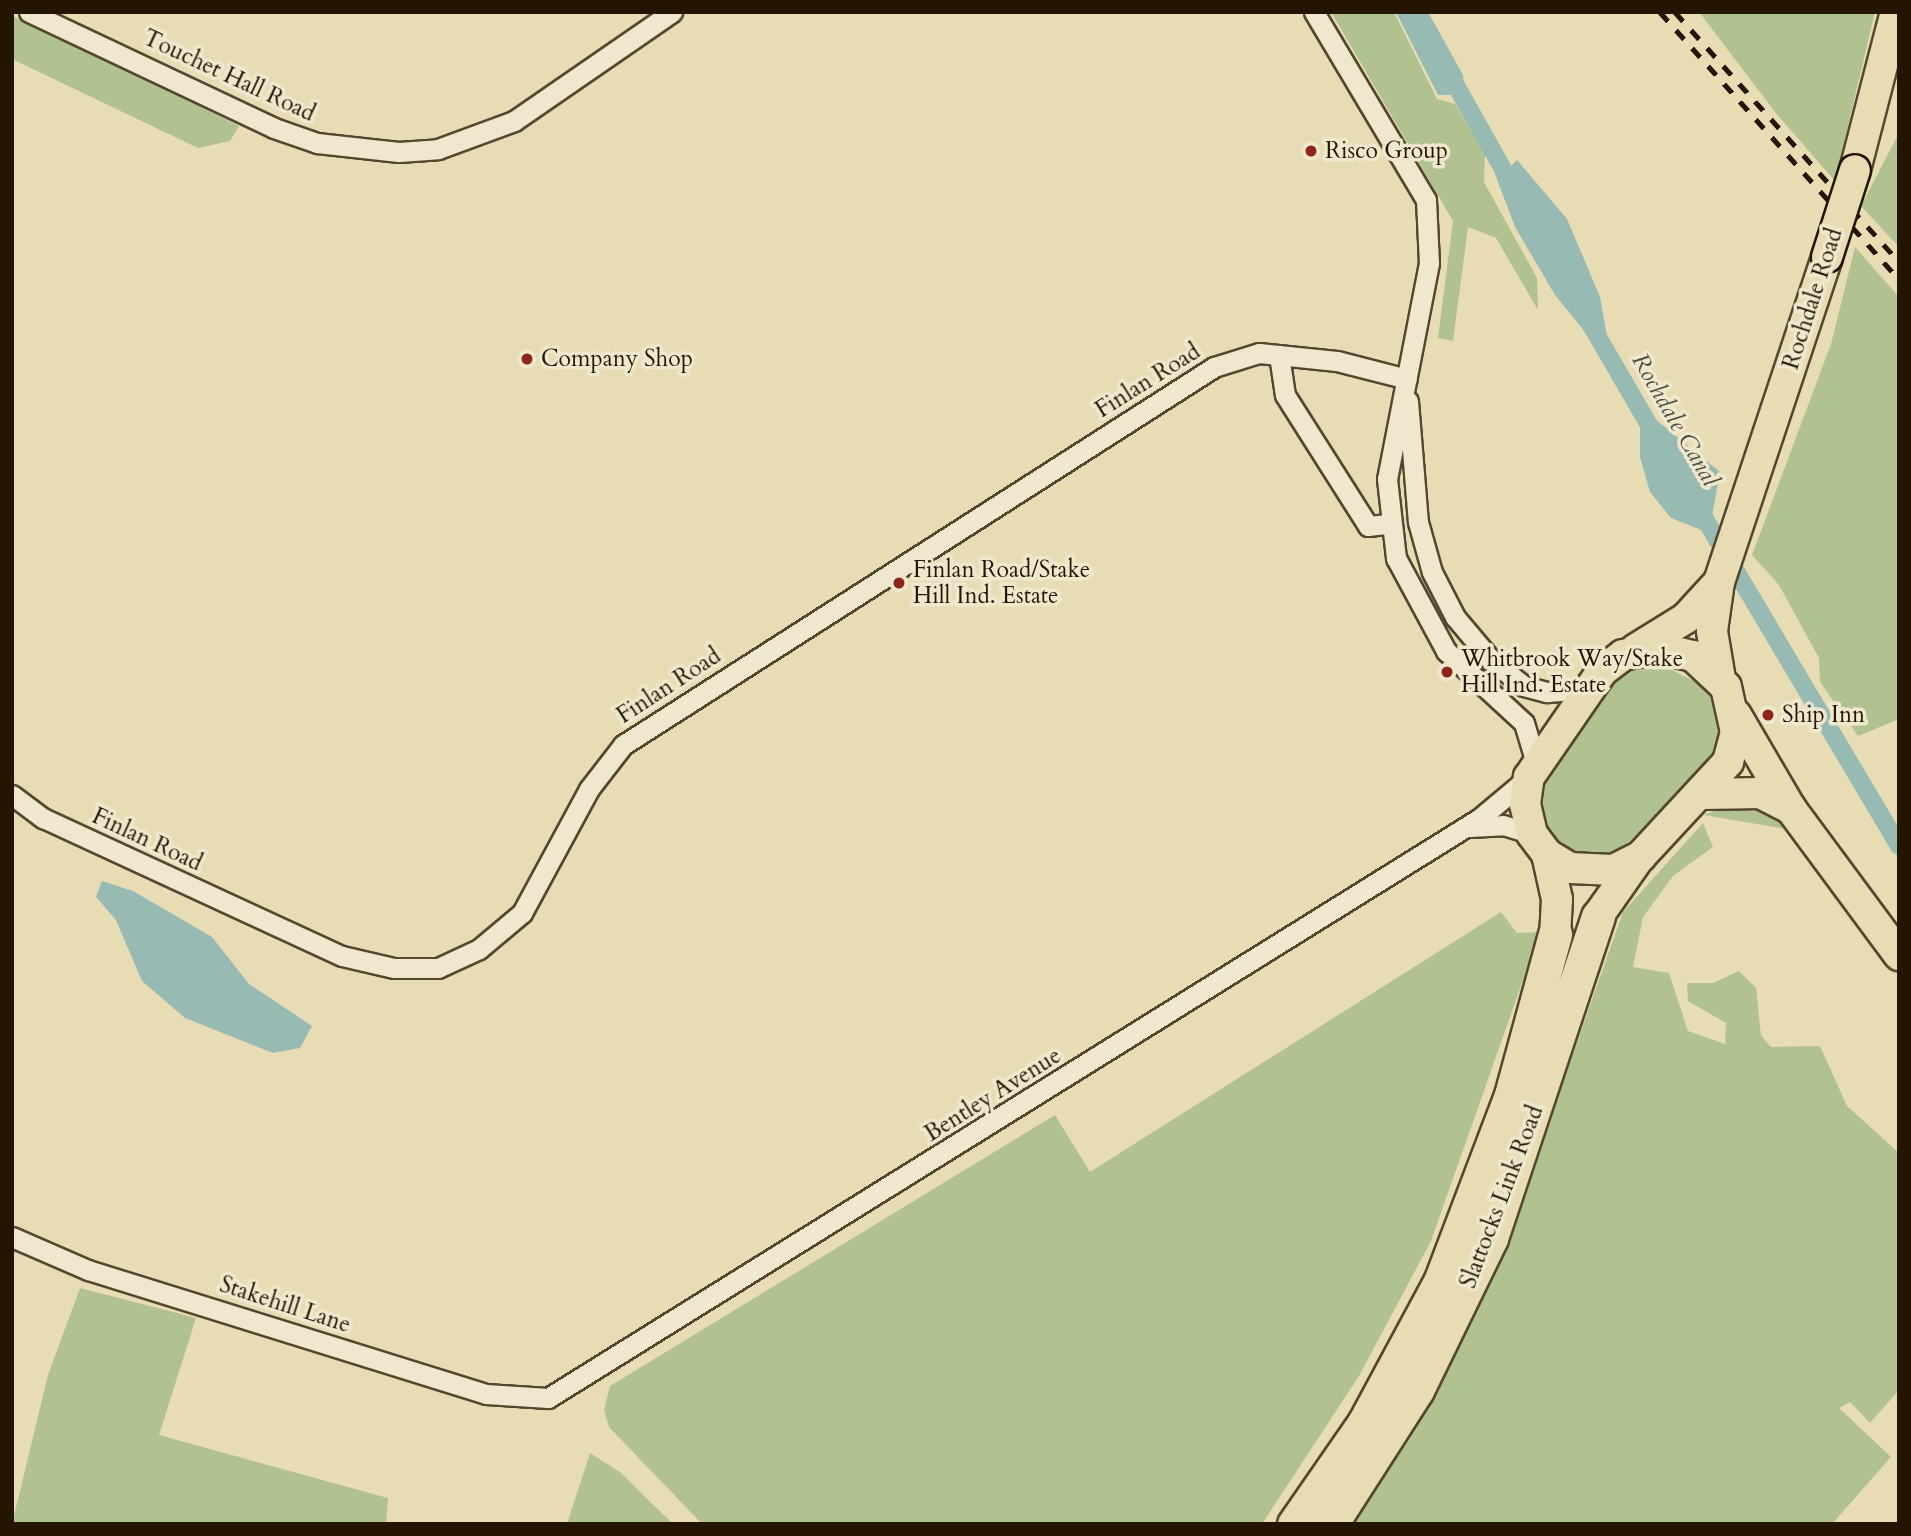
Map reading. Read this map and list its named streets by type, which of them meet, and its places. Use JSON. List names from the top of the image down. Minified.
{"streets":{"highway":["Slattocks Link Road"],"main road":["Rochdale Road"],"street":["Touchet Hall Road","Finlan Road","Bentley Avenue","Stakehill Lane"]},"crossings":[["Rochdale Road","Bentley Avenue"],["Rochdale Road","Slattocks Link Road"],["Bentley Avenue","Slattocks Link Road"],["Bentley Avenue","Stakehill Lane"]],"water":["Rochdale Canal"],"places":["Risco Group","Company Shop","Finlan Road/Stake Hill Ind. Estate","Whitbrook Way/Stake Hill Ind. Estate","Ship Inn"]}
